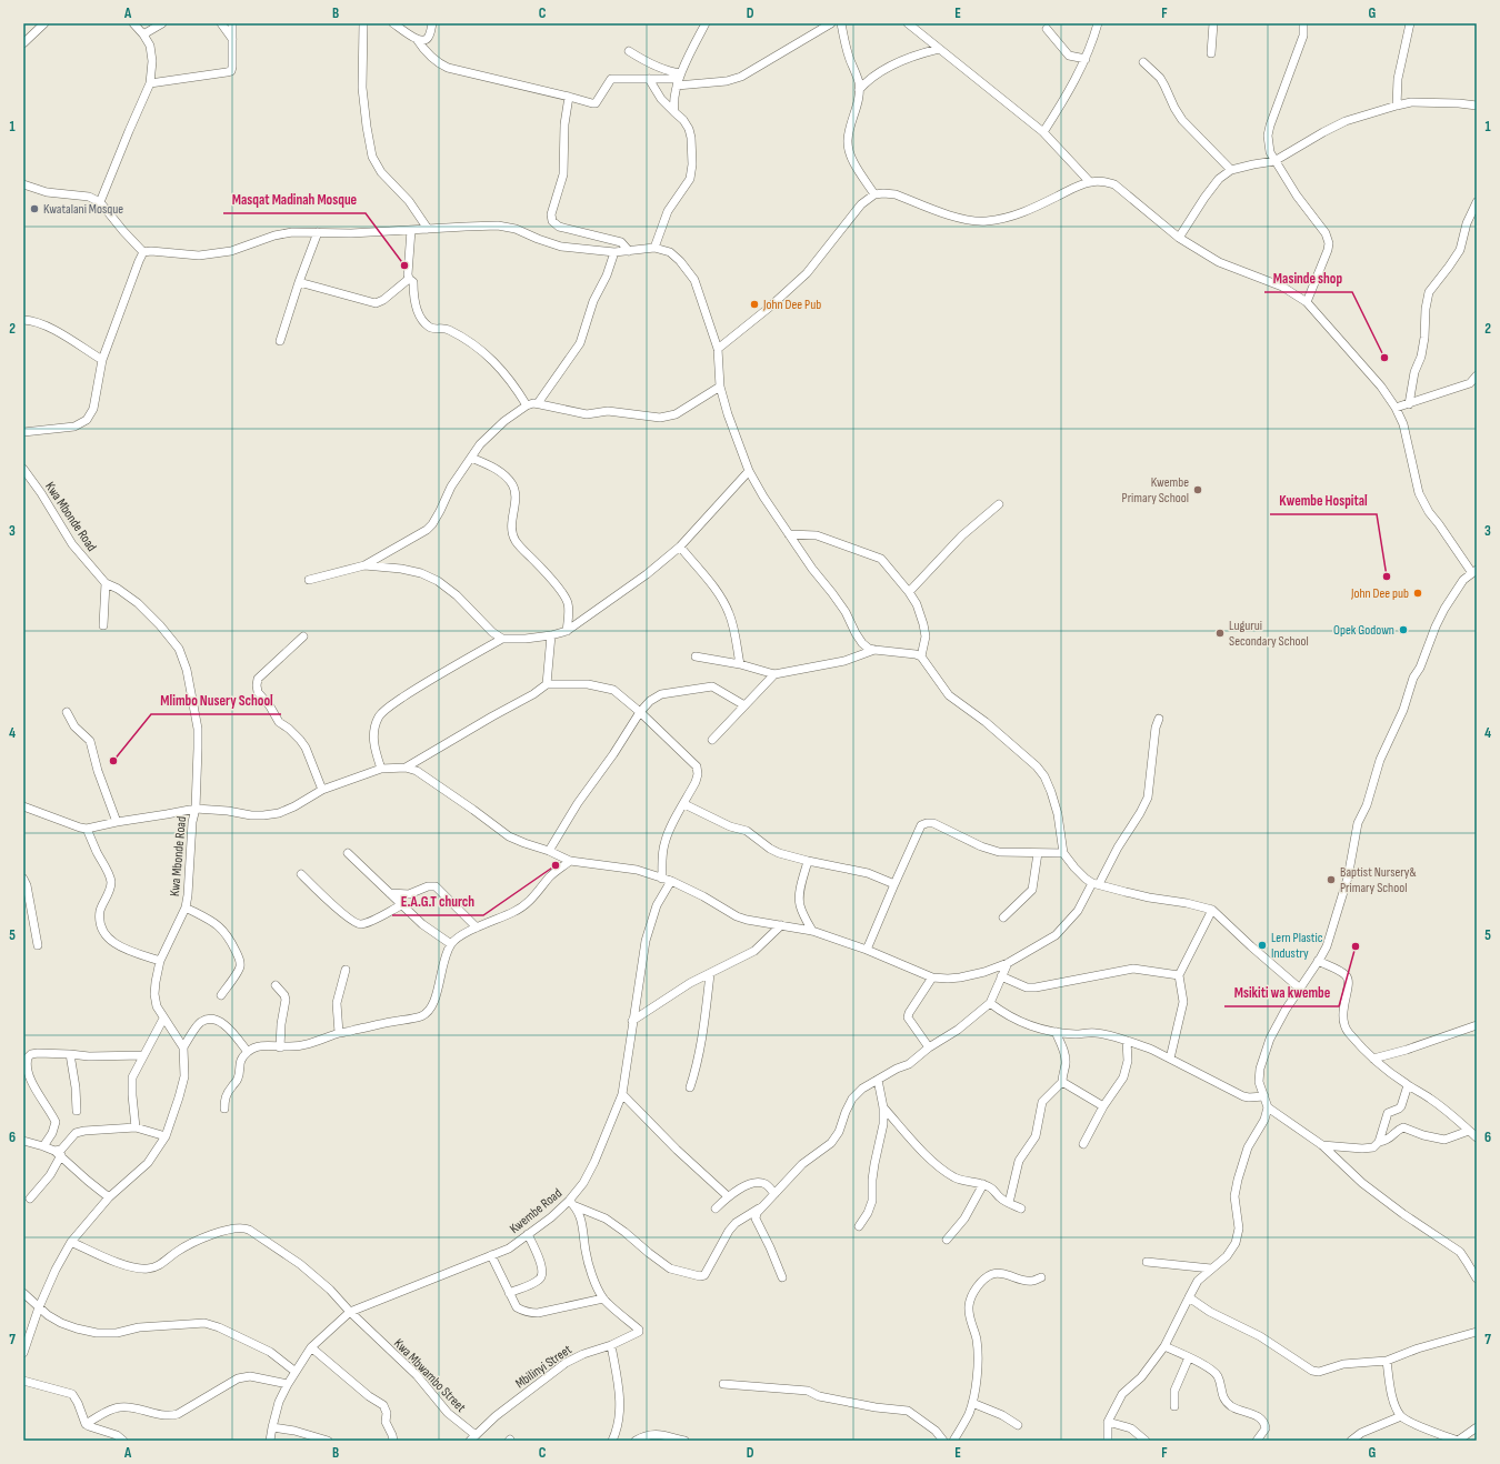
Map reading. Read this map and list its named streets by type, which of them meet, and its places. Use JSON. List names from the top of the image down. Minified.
{"streets":{"street":["Kwa Mbonde Road","Kwembe Road","Mbilinyi Street","Kwa Mbwambo Street"]},"crossings":[["Kwa Mbonde Road","Kwa Mbwambo Street"],["Kwembe Road","Kwa Mbwambo Street"],["Mbilinyi Street","Kwa Mbwambo Street"]],"places":["Kwatalani Mosque","Masqat Madinah Mosque","John Dee Pub","Masinde shop","Kwembe Primary School","Kwembe Hospital","John Dee pub","Opek Godown","Lugurui Secondary School","Mlimbo Nusery School","E.A.G.T church","Baptist Nursery& Primary School","Lern Plastic Industry","Msikiti wa kwembe"],"grid":{"columns":["A","B","C","D","E","F","G"],"rows":["1","2","3","4","5","6","7"]}}
